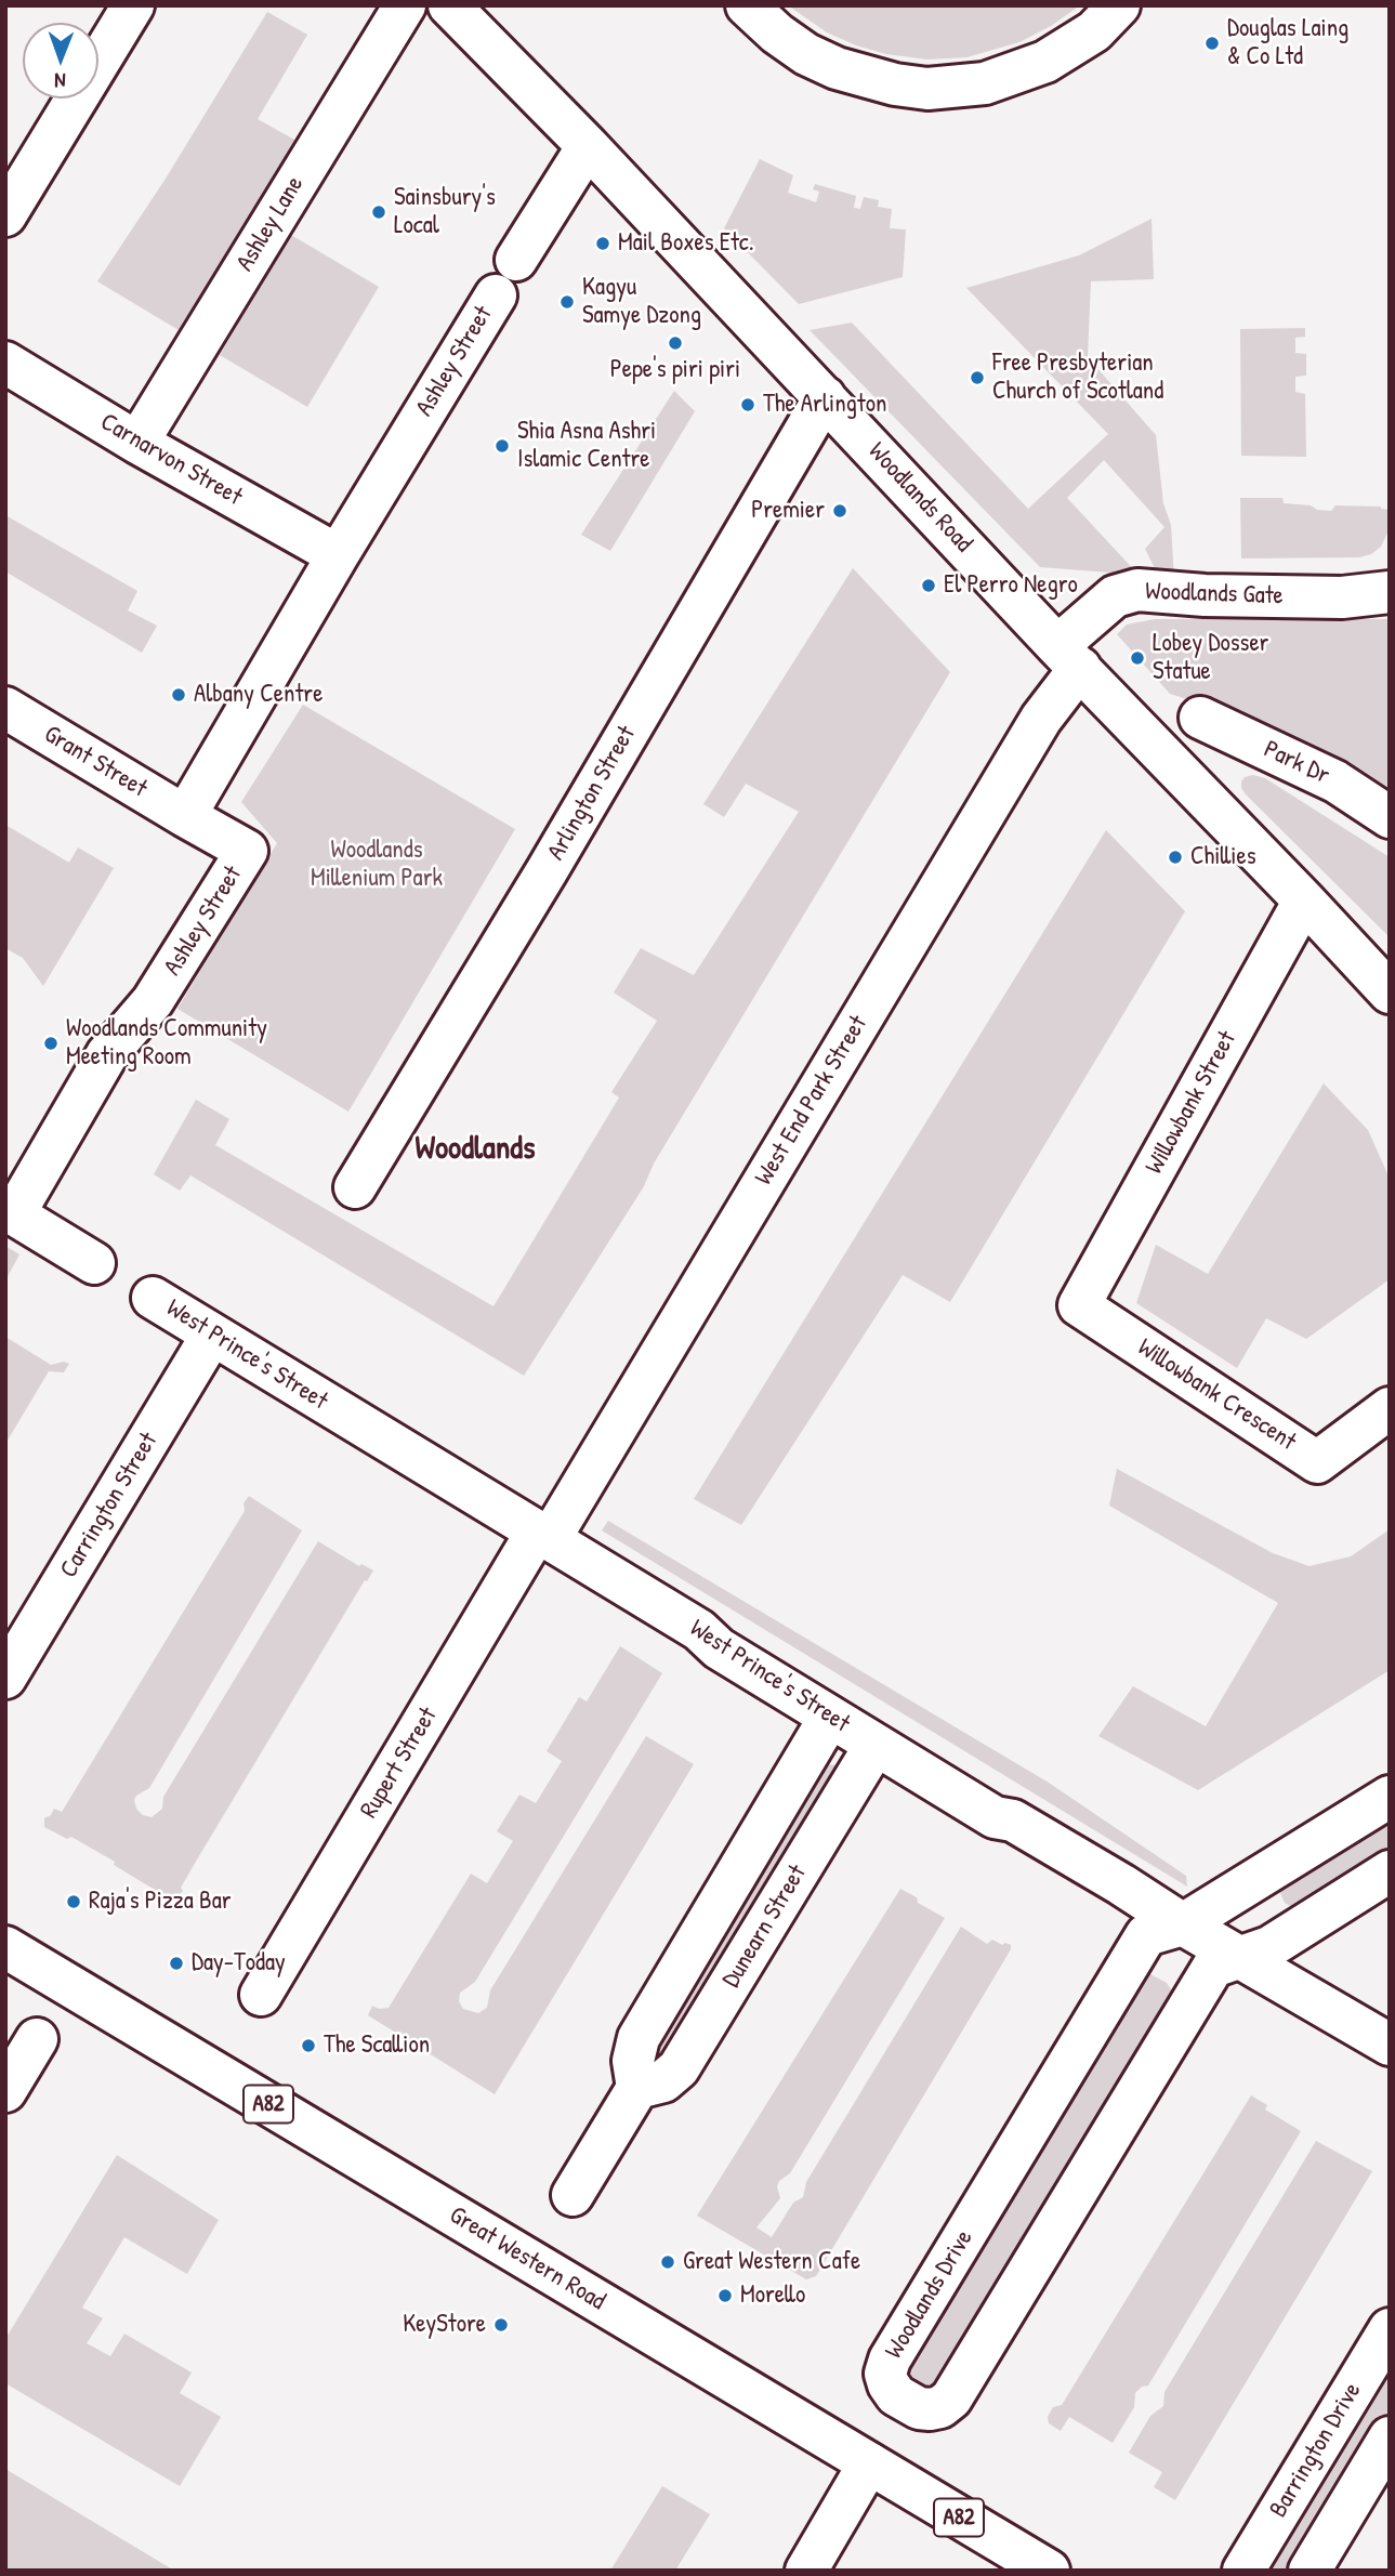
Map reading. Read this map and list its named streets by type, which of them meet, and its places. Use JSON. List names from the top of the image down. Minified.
{"streets":{"street":["Ashley Lane","Ashley Street","Carnarvon Street","Woodlands Road","Woodlands Gate","Grant Street","Park Dr","Arlington Street","West End Park Street","Willowbank Street","West Prince's Street","Willowbank Crescent","Carrington Street","Rupert Street","Dunearn Street","A82","Great Western Road","Woodlands Drive","Barrington Drive"]},"crossings":[["Ashley Lane","Carnarvon Street"],["Ashley Street","Carnarvon Street"],["Ashley Street","Grant Street"],["Woodlands Road","Woodlands Gate"],["Woodlands Road","Arlington Street"],["Woodlands Road","West End Park Street"],["Woodlands Road","Willowbank Street"],["Woodlands Gate","West End Park Street"],["West End Park Street","West Prince's Street"],["West End Park Street","Rupert Street"],["Willowbank Street","Willowbank Crescent"],["West Prince's Street","Carrington Street"],["West Prince's Street","Rupert Street"],["West Prince's Street","Dunearn Street"],["West Prince's Street","Woodlands Drive"]],"districts":["Woodlands"],"parks":["Woodlands Millenium Park"],"places":["Douglas Laing & Co Ltd","Sainsbury's Local","Mail Boxes Etc.","Kagyu Samye Dzong","Pepe's piri piri","Free Presbyterian Church of Scotland","The Arlington","Shia Asna Ashri Islamic Centre","Premier","El Perro Negro","Lobey Dosser Statue","Albany Centre","Chillies","Woodlands Community Meeting Room","Raja's Pizza Bar","Day-Today","The Scallion","Great Western Cafe","Morello","KeyStore"],"north":"bottom"}
